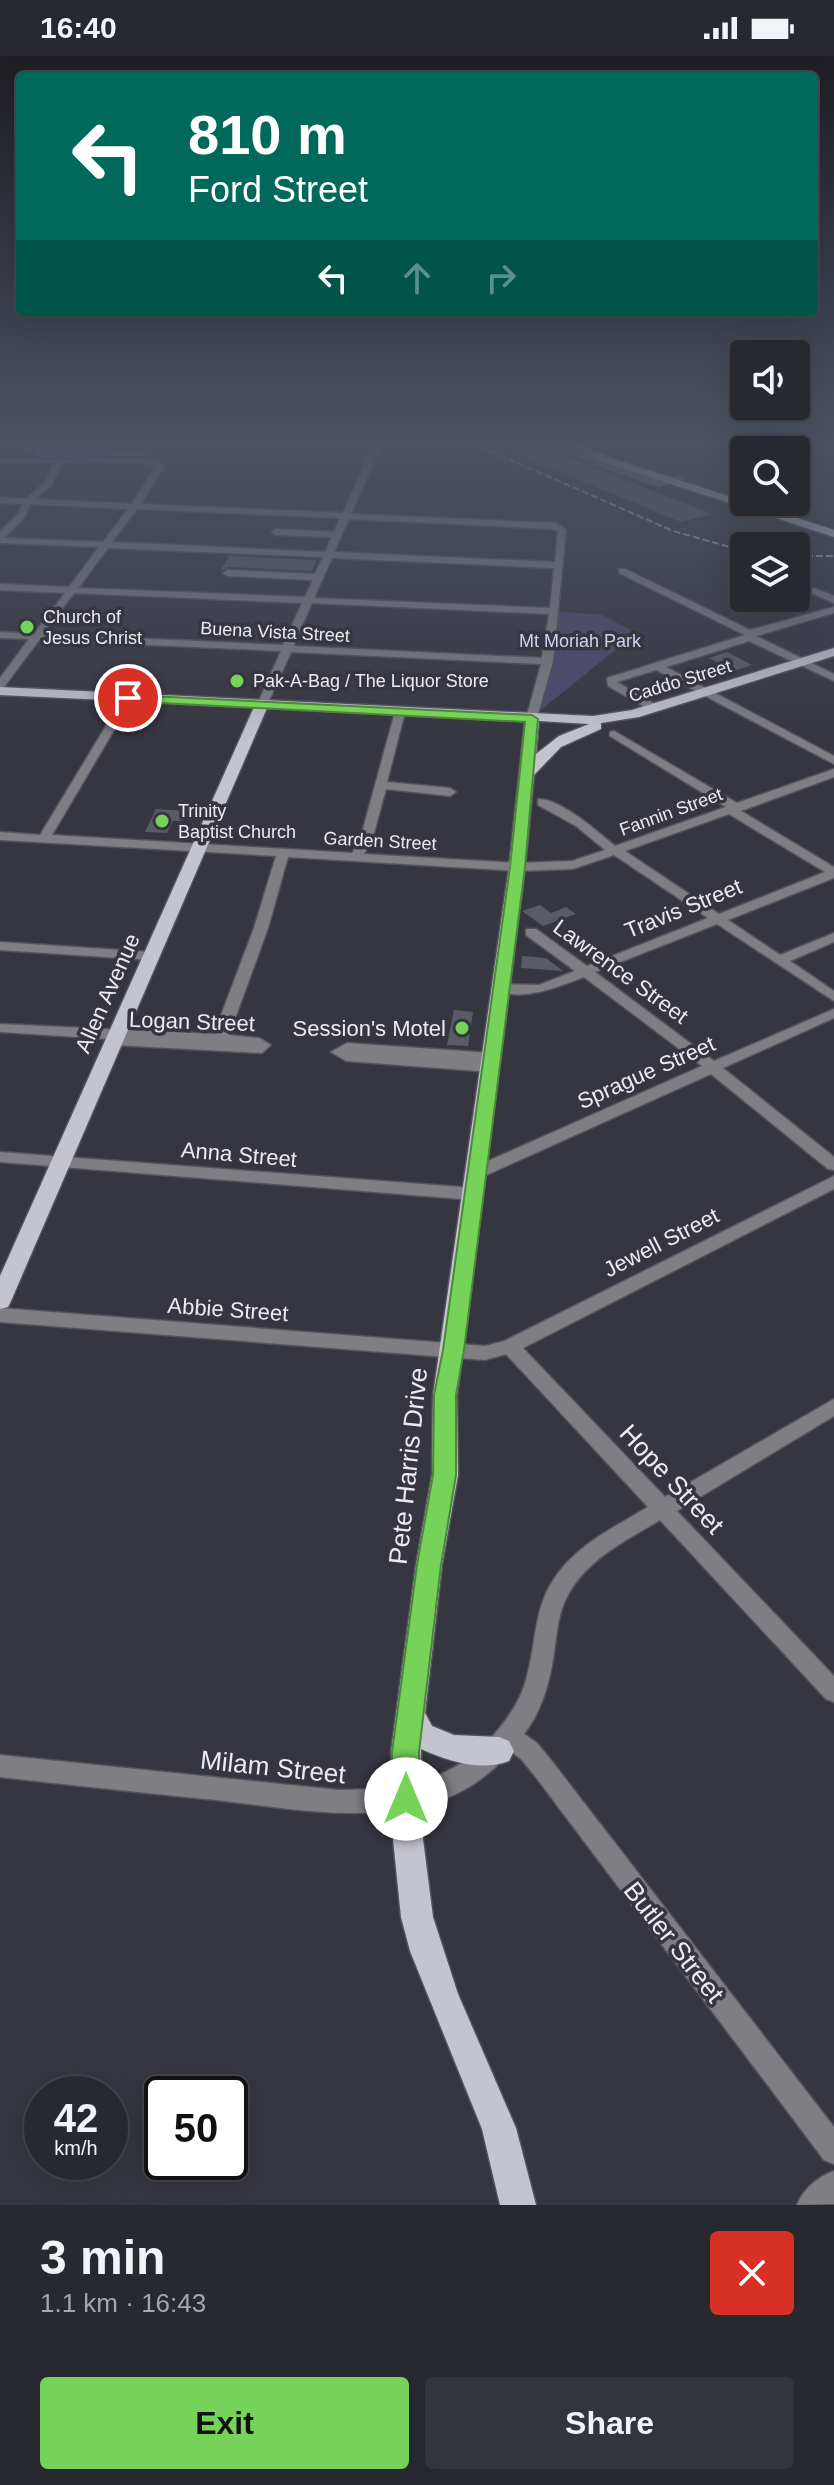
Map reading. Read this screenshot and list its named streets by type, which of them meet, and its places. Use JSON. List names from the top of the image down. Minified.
{"streets":{"main road":["Caddo Street","Allen Avenue","Pete Harris Drive"],"street":["Buena Vista Street","Fannin Street","Garden Street","Travis Street","Lawrence Street","Logan Street","Sprague Street","Anna Street","Jewell Street","Abbie Street","Hope Street","Milam Street","Butler Street"]},"crossings":[["Caddo Street","Allen Avenue"],["Caddo Street","Pete Harris Drive"],["Fannin Street","Garden Street"],["Fannin Street","Pete Harris Drive"],["Garden Street","Allen Avenue"],["Garden Street","Pete Harris Drive"],["Travis Street","Lawrence Street"],["Travis Street","Pete Harris Drive"],["Lawrence Street","Sprague Street"],["Allen Avenue","Logan Street"],["Allen Avenue","Anna Street"],["Sprague Street","Pete Harris Drive"],["Anna Street","Pete Harris Drive"],["Jewell Street","Hope Street"],["Abbie Street","Pete Harris Drive"],["Pete Harris Drive","Milam Street"],["Hope Street","Milam Street"],["Milam Street","Butler Street"]],"parks":["Mt Moriah Park"],"places":["Church of Jesus Christ","Pak-A-Bag / The Liquor Store","Trinity Baptist Church","Session's Motel"],"page":{"status":"16:40","turn":["810 m","Ford Street"],"speed":"42 km/h","limit":"50","heading":["3 min","1.1 km · 16:43"],"buttons":["Exit","Share"]}}
